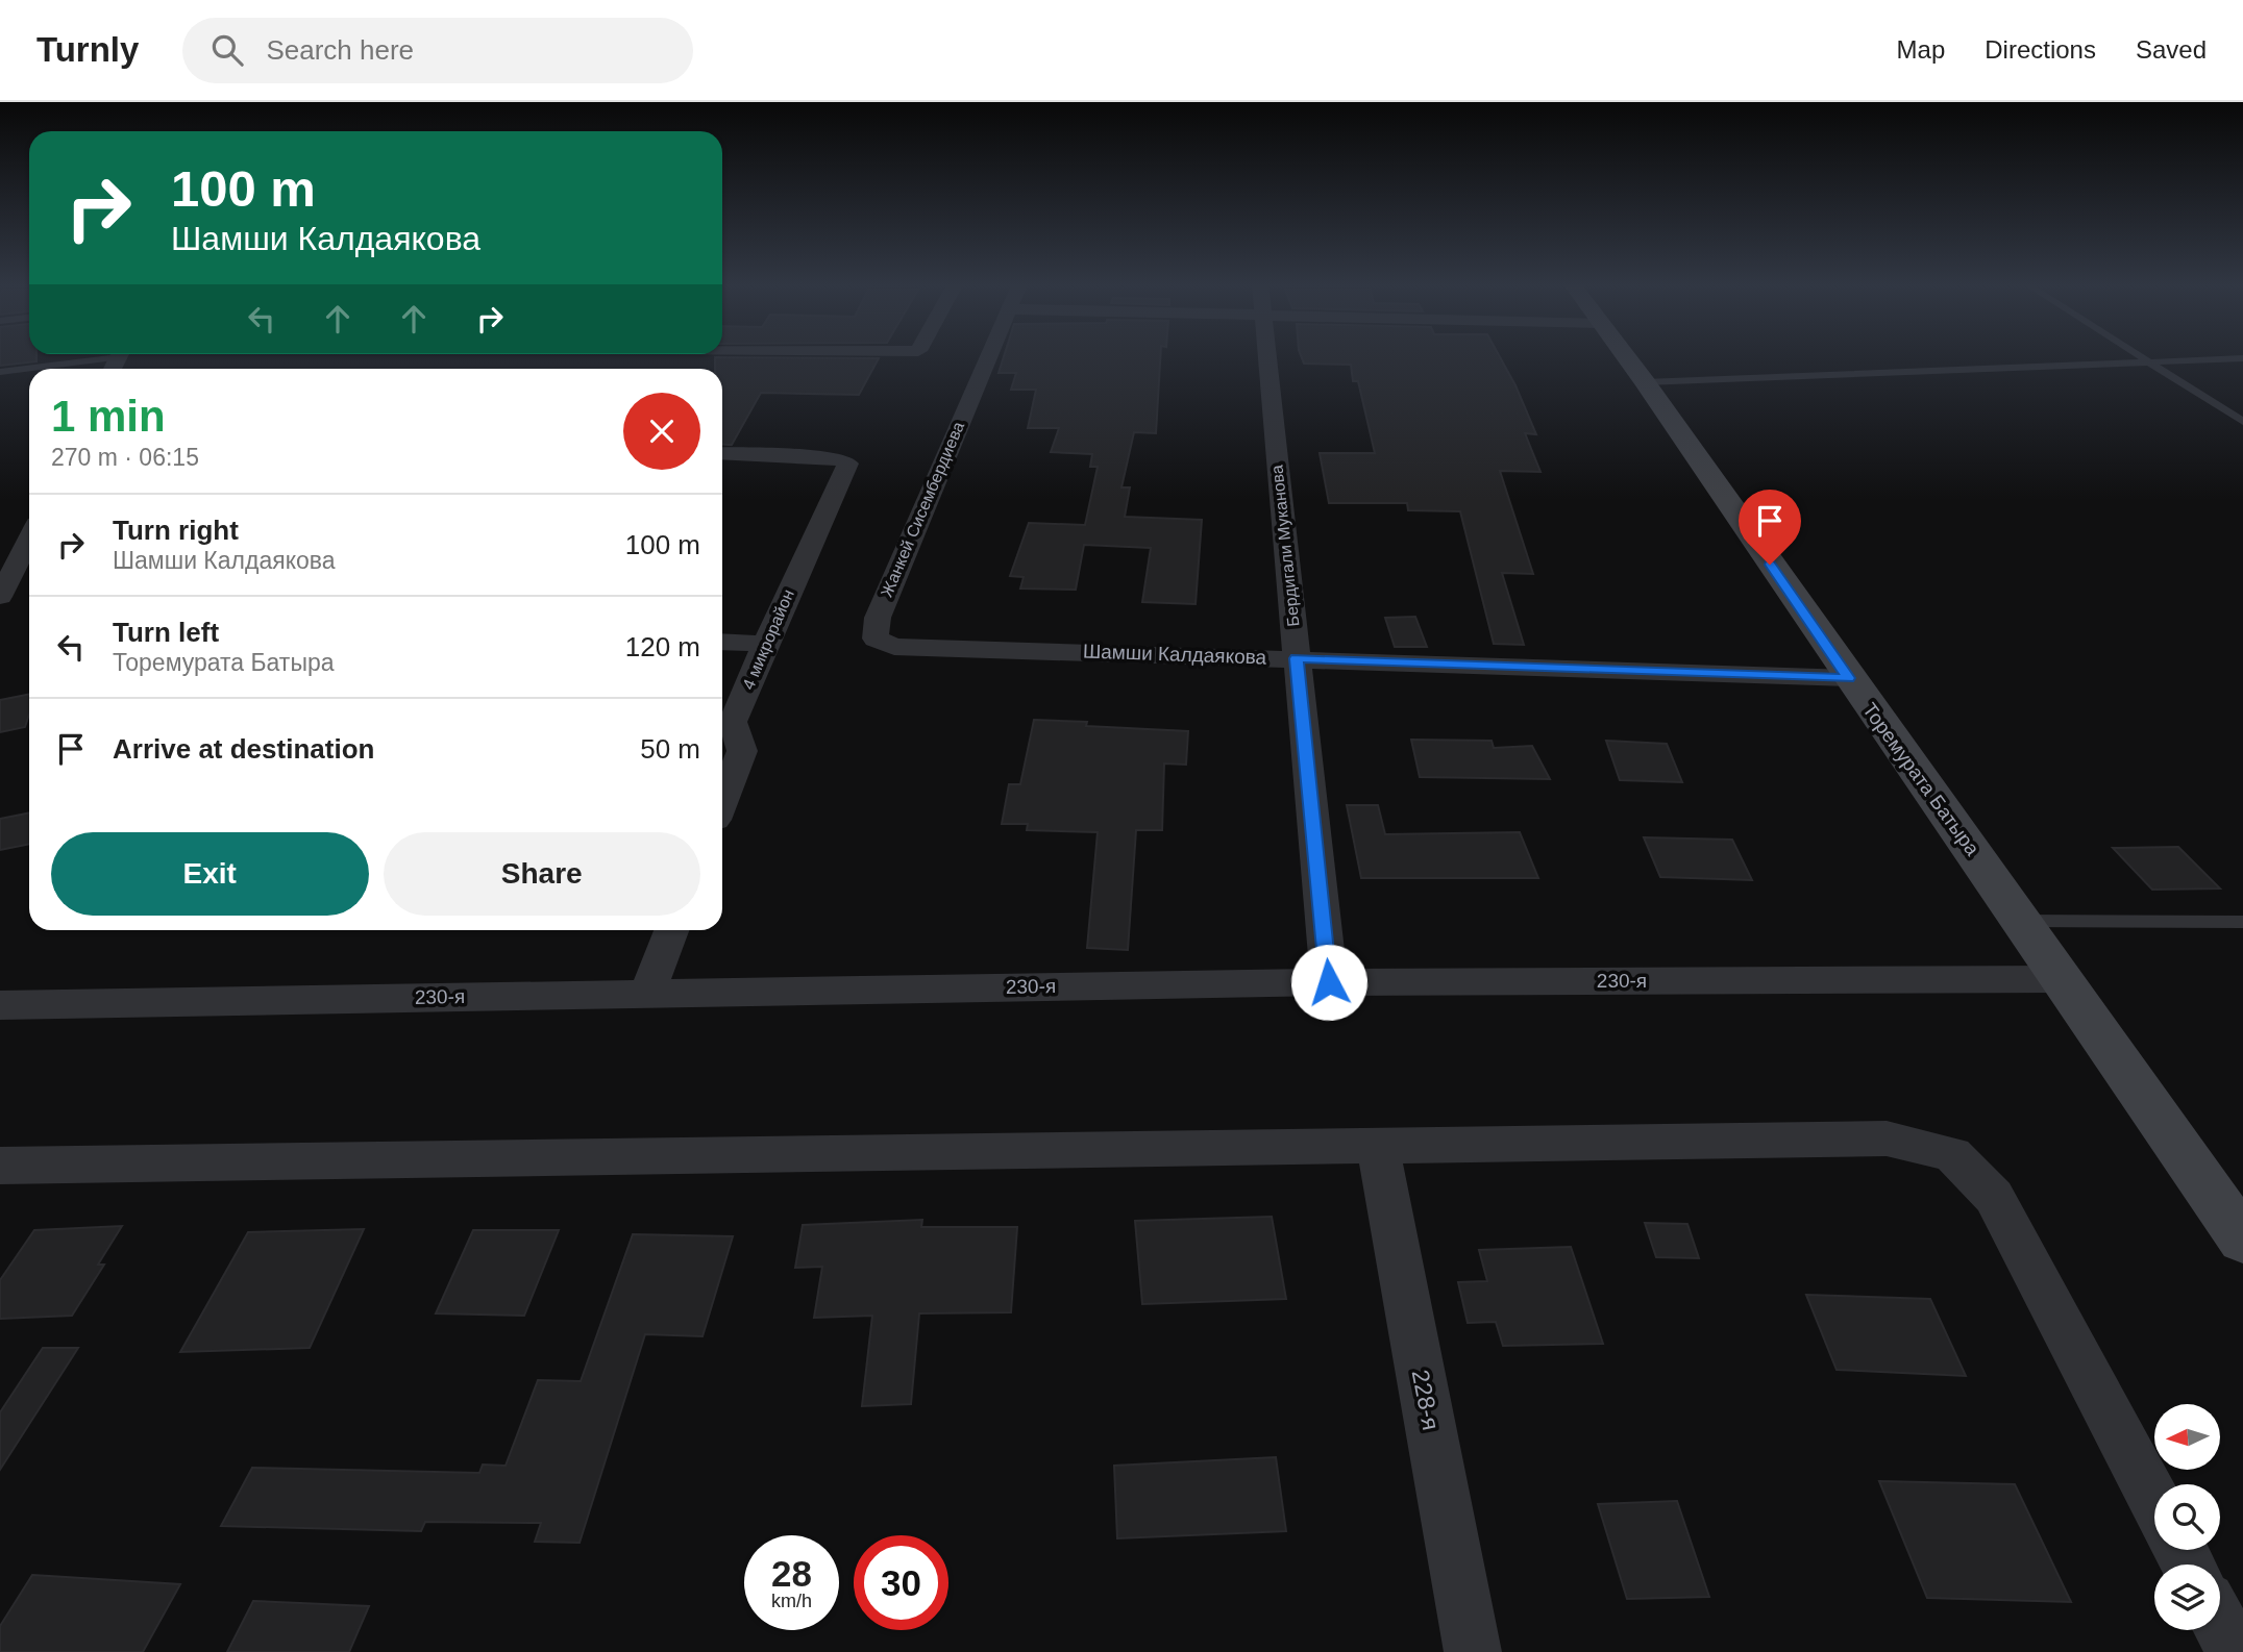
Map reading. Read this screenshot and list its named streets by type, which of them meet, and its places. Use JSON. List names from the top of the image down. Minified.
{"streets":{"street":["Жанкей Сисембердиева","Бердигали Муканова","4 микрорайон","Шамши Калдаякова","Торемурата Батыра","230-я","228-я"]},"crossings":[["Жанкей Сисембердиева","Шамши Калдаякова"],["Бердигали Муканова","Шамши Калдаякова"],["Бердигали Муканова","230-я"],["Шамши Калдаякова","Торемурата Батыра"],["Торемурата Батыра","230-я"]],"north":"left","page":{"header":"Turnly","search":"Search here","nav":["Map","Directions","Saved"],"turn":["100 m","Шамши Калдаякова"],"heading":["1 min","270 m · 06:15"],"list":[{"name":"Turn right","note":"Шамши Калдаякова","value":"100 m"},{"name":"Turn left","note":"Торемурата Батыра","value":"120 m"},{"name":"Arrive at destination","value":"50 m"}],"buttons":["Exit","Share"],"speed":"28 km/h","limit":"30"}}
